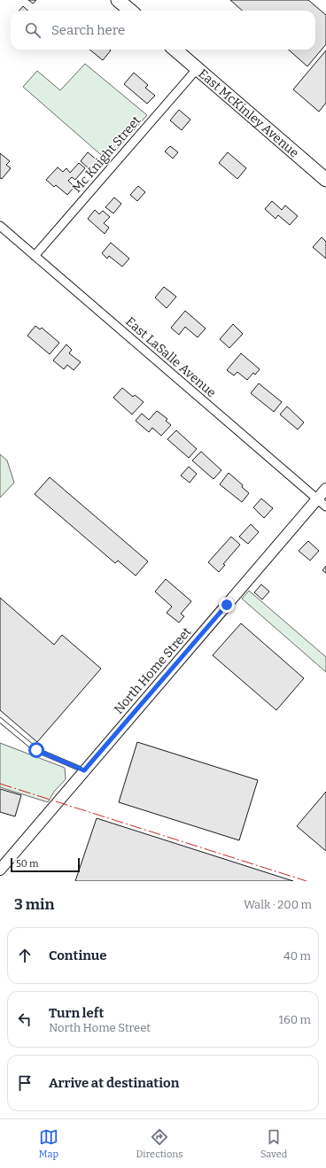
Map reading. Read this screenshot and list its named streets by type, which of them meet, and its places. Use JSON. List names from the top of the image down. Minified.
{"streets":{"main road":["East McKinley Avenue"],"street":["Mc Knight Street","East LaSalle Avenue","North Home Street"]},"crossings":[["East McKinley Avenue","Mc Knight Street"],["Mc Knight Street","East LaSalle Avenue"],["East LaSalle Avenue","North Home Street"]],"scale_bar":"50 m","page":{"search":"Search here","scale":"50 m","heading":["3 min","Walk · 200 m"],"list":[["Continue","40 m"],["Turn left","North Home Street","160 m"],"Arrive at destination"],"nav":["Map","Directions","Saved"]}}
